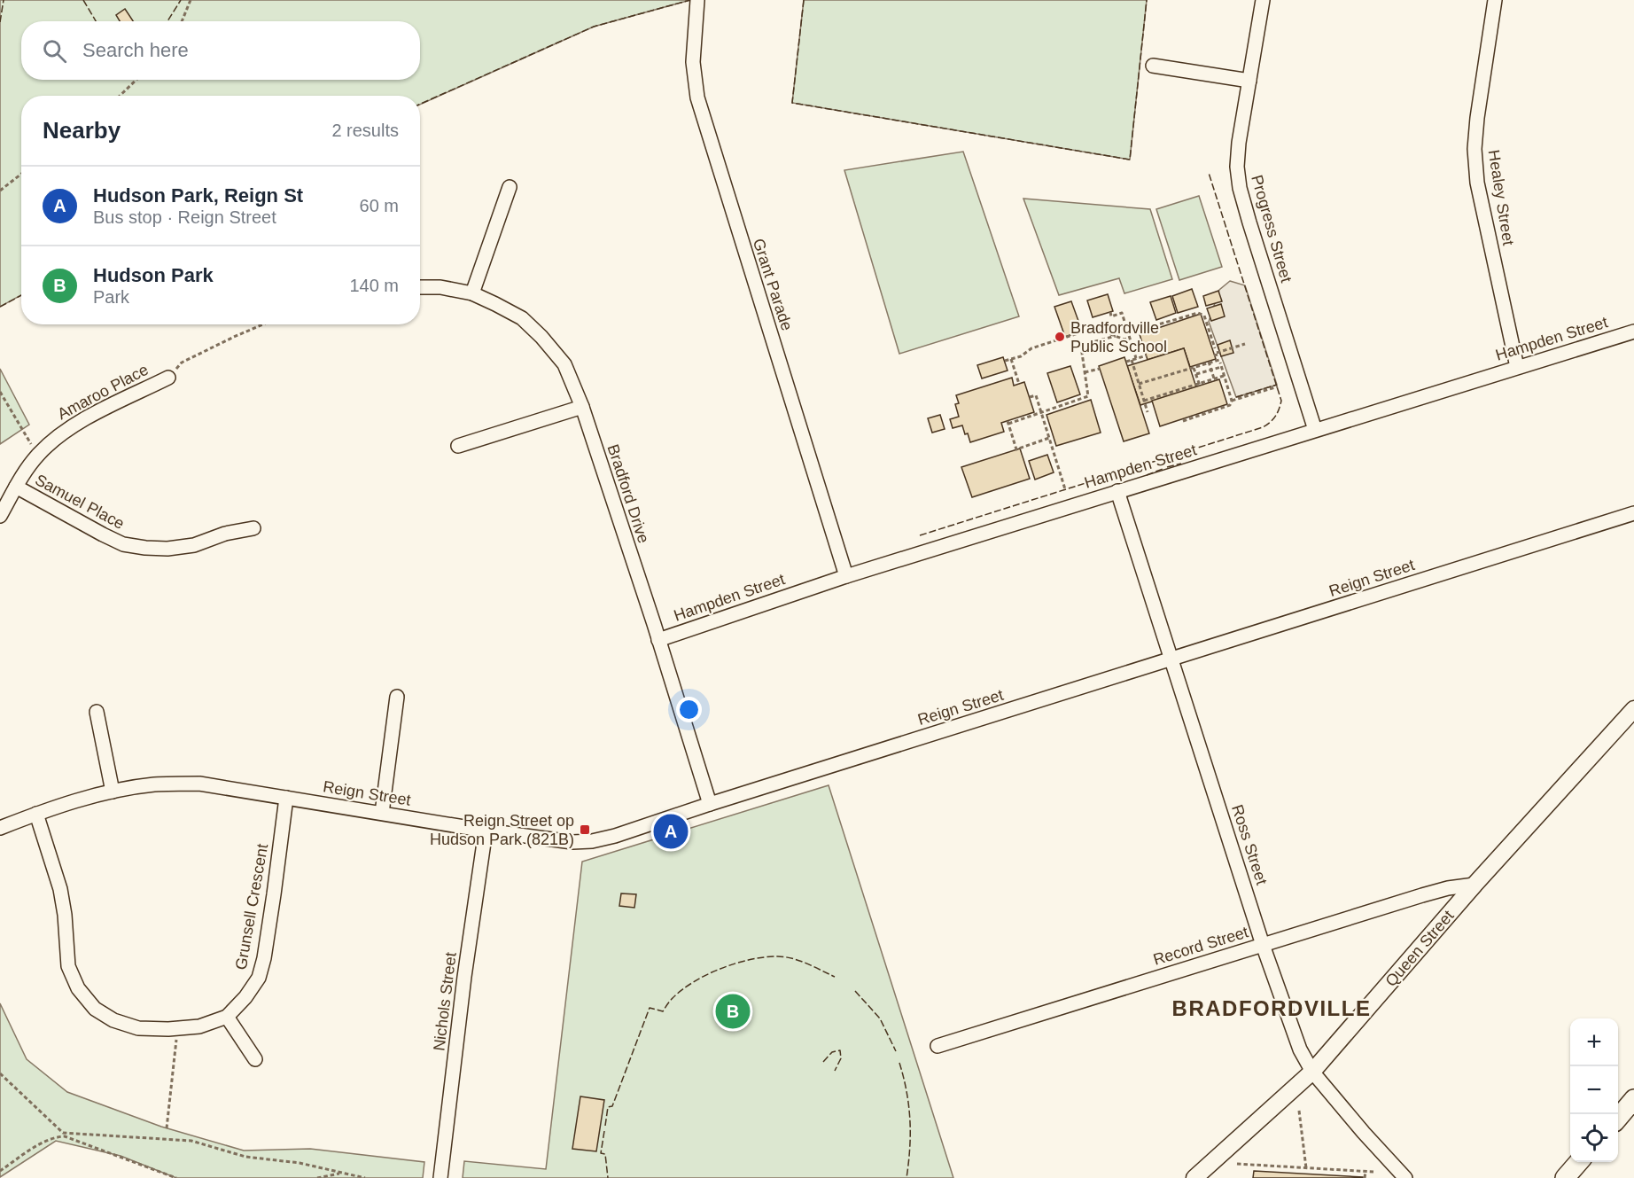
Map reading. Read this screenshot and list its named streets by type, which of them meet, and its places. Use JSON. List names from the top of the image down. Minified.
{"streets":{"street":["Healey Street","Progress Street","Grant Parade","Hampden Street","Amaroo Place","Bradford Drive","Samuel Place","Reign Street","Ross Street","Grunsell Crescent","Record Street","Queen Street","Nichols Street"]},"crossings":[["Healey Street","Hampden Street"],["Progress Street","Hampden Street"],["Grant Parade","Hampden Street"],["Hampden Street","Bradford Drive"],["Hampden Street","Ross Street"],["Amaroo Place","Samuel Place"],["Bradford Drive","Reign Street"],["Reign Street","Ross Street"],["Reign Street","Grunsell Crescent"],["Reign Street","Nichols Street"],["Ross Street","Record Street"],["Ross Street","Queen Street"],["Record Street","Queen Street"]],"districts":["BRADFORDVILLE"],"places":{"other":["Bradfordville Public School"],"transit":["Reign Street op Hudson Park (821B)"]},"page":{"search":"Search here","heading":["Nearby","2 results"],"list":[{"mark":"A","name":"Hudson Park, Reign St","note":"Bus stop · Reign Street","value":"60 m"},{"mark":"B","name":"Hudson Park","note":"Park","value":"140 m"}],"pins":["A","B"],"map_buttons":["+","−"]}}
